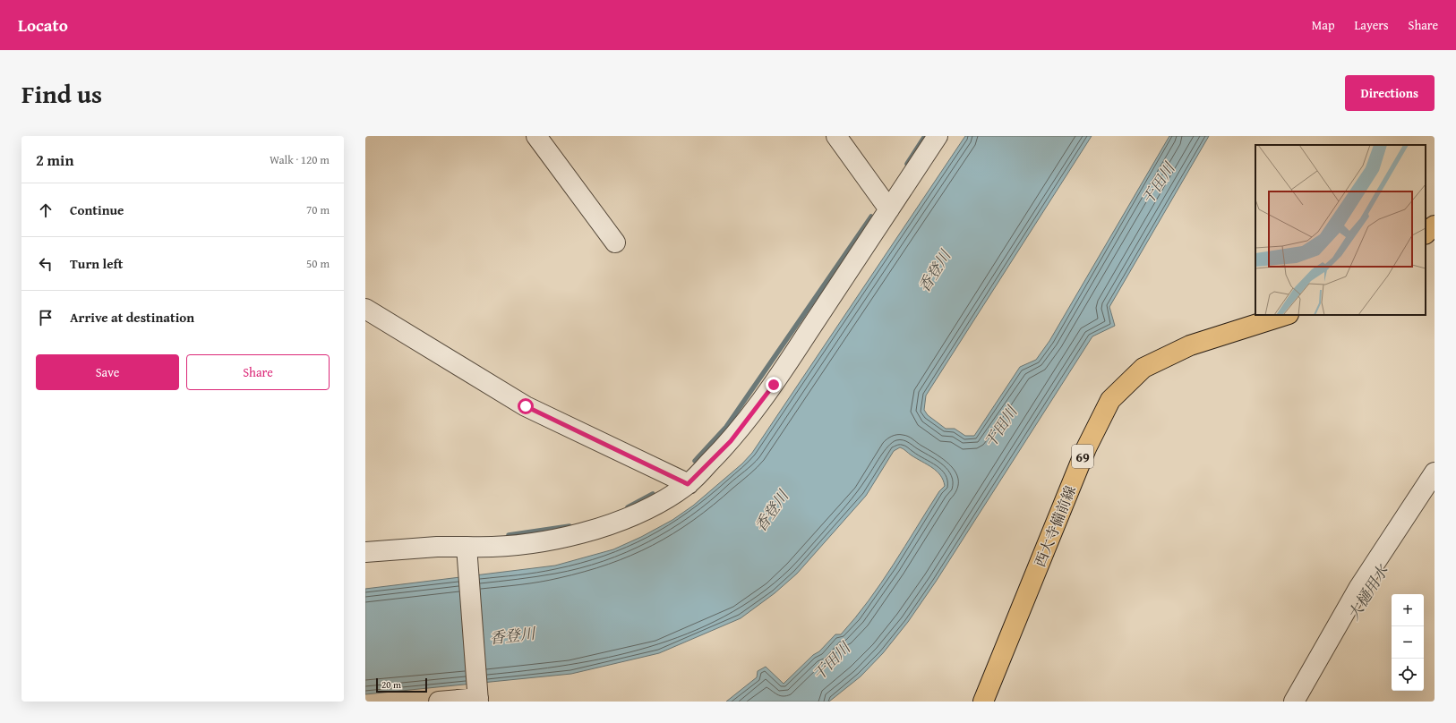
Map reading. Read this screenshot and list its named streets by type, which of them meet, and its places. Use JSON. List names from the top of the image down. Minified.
{"streets":{"main road":["69","西大寺備前線"]},"water":["干田川","香登川","大樋用水"],"scale_bar":"20 m","page":{"header":"Locato","nav":["Map","Layers","Share"],"title":"Find us","buttons":["Directions",["Save","Share"]],"heading":["2 min","Walk · 120 m"],"list":[["Continue","70 m"],["Turn left","50 m"],"Arrive at destination"],"map_buttons":["+","−"],"scale":"20 m"}}
